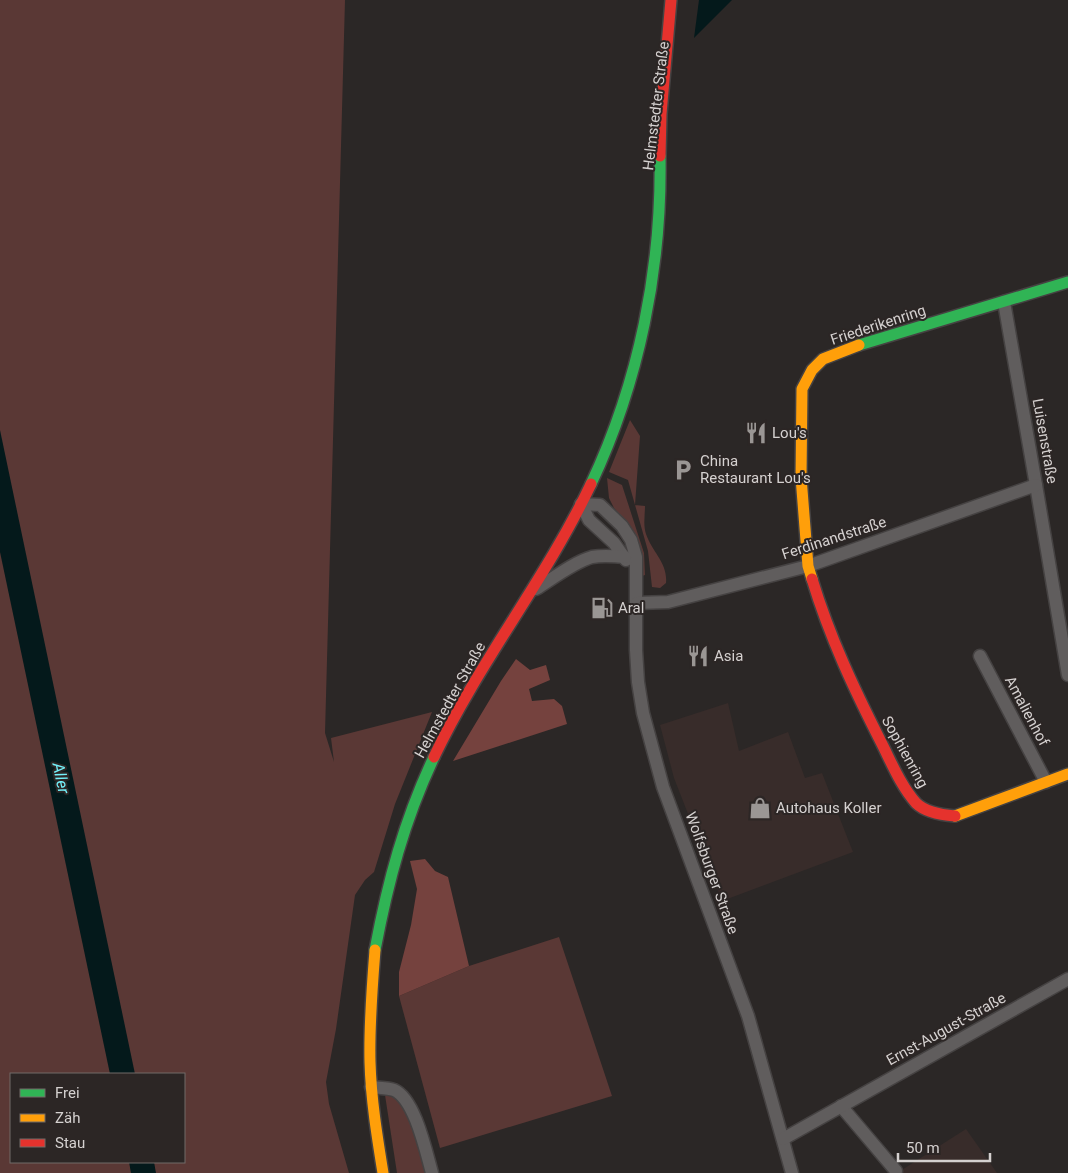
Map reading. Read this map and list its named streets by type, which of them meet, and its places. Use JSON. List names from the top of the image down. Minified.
{"streets":{"main road":["Helmstedter Straße","Friederikenring","Sophienring"],"street":["Luisenstraße","Ferdinandstraße","Amalienhof","Wolfsburger Straße","Ernst-August-Straße"]},"crossings":[["Helmstedter Straße","Wolfsburger Straße"],["Friederikenring","Luisenstraße"],["Friederikenring","Ferdinandstraße"],["Friederikenring","Sophienring"],["Luisenstraße","Ferdinandstraße"],["Ferdinandstraße","Sophienring"],["Ferdinandstraße","Wolfsburger Straße"],["Amalienhof","Sophienring"],["Wolfsburger Straße","Ernst-August-Straße"]],"water":["Aller"],"places":{"restaurant":["Lou's","Asia"],"parking":["China Restaurant Lou's"],"fuel station":["Aral"],"shop":["Autohaus Koller"]},"legend":["Frei","Zäh","Stau"],"scale_bar":"50 m"}
